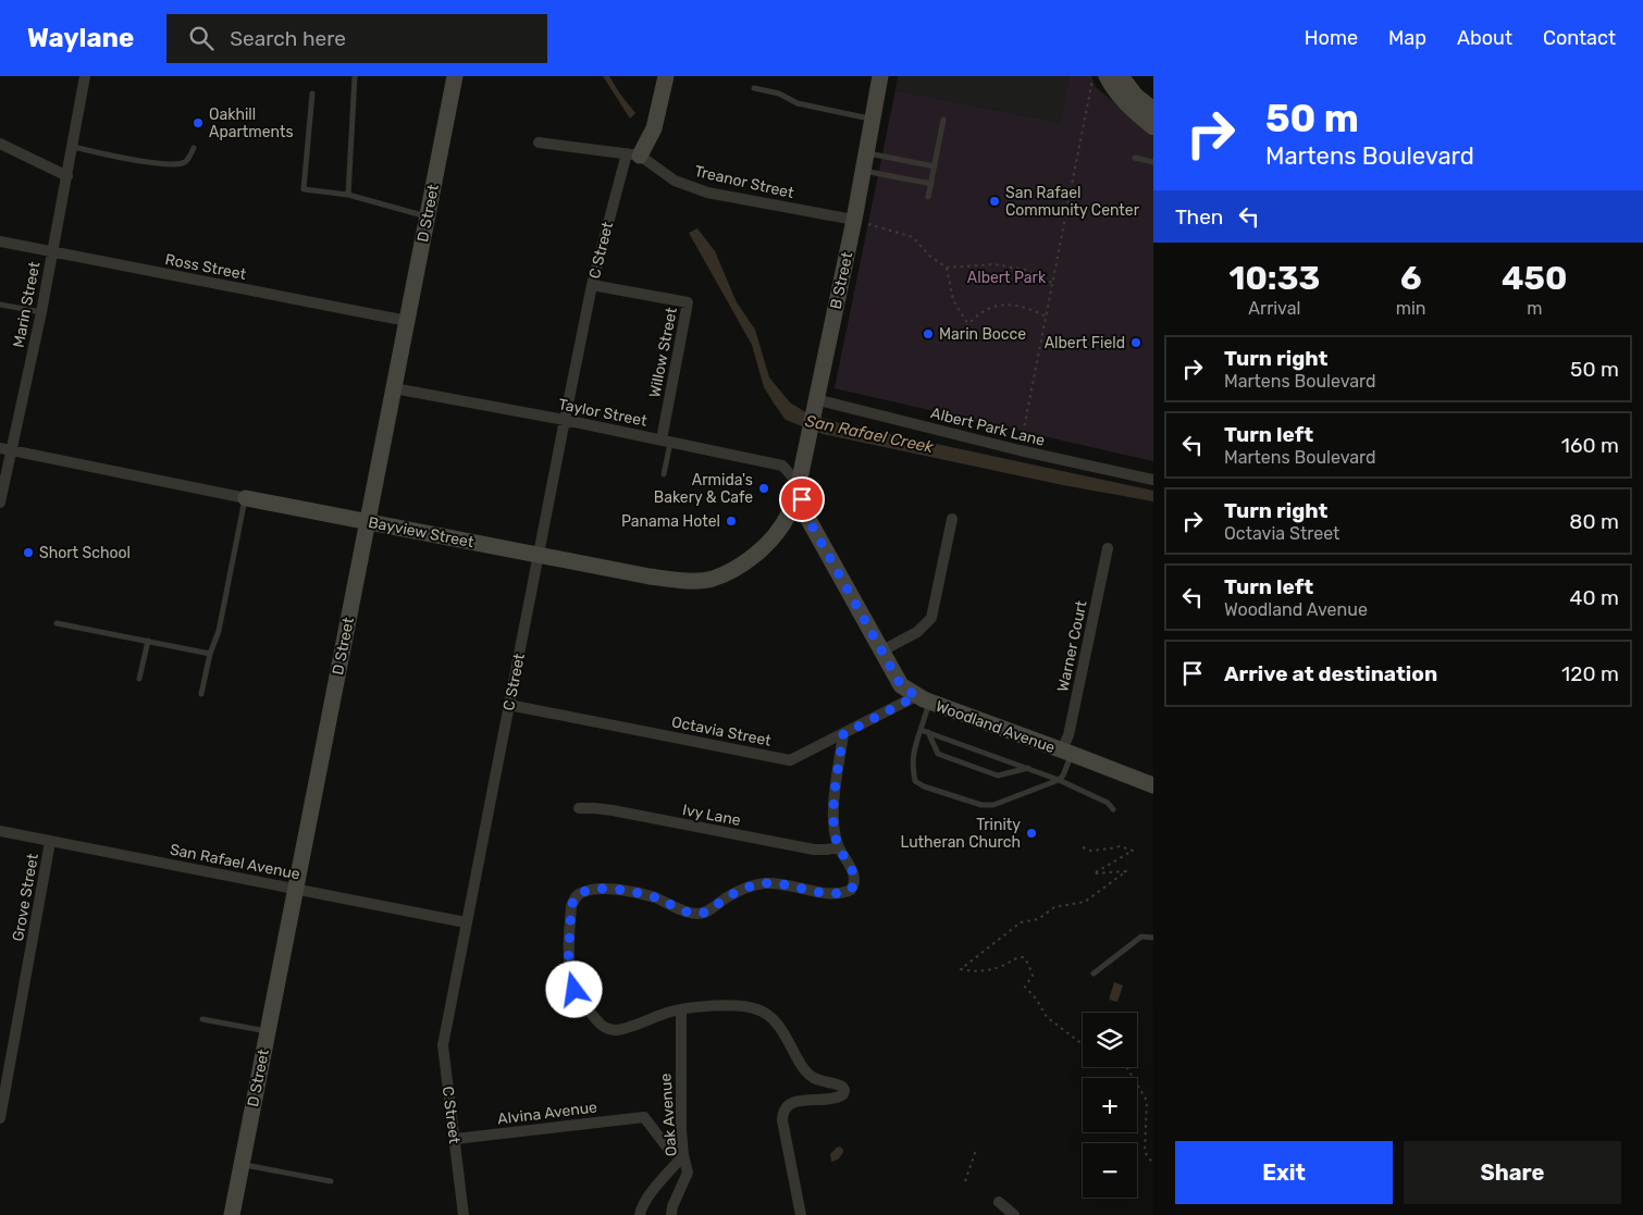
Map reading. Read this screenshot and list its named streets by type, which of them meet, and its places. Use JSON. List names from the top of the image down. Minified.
{"streets":{"street":["Treanor Street","D Street","C Street","Ross Street","B Street","Marin Street","Willow Street","Taylor Street","Albert Park Lane","Bayview Street","Warner Court","Woodland Avenue","Octavia Street","Ivy Lane","San Rafael Avenue","Grove Street","Alvina Avenue","Oak Avenue"]},"crossings":[["Treanor Street","C Street"],["Treanor Street","B Street"],["D Street","Ross Street"],["D Street","Taylor Street"],["D Street","Bayview Street"],["D Street","San Rafael Avenue"],["C Street","Willow Street"],["C Street","Taylor Street"],["C Street","Bayview Street"],["C Street","Octavia Street"],["C Street","San Rafael Avenue"],["C Street","Alvina Avenue"],["Ross Street","Marin Street"],["B Street","Taylor Street"],["B Street","Albert Park Lane"],["B Street","Bayview Street"],["B Street","Woodland Avenue"],["Marin Street","Bayview Street"],["Willow Street","Taylor Street"],["Taylor Street","Bayview Street"],["Taylor Street","Woodland Avenue"],["Bayview Street","Woodland Avenue"],["Warner Court","Woodland Avenue"],["Woodland Avenue","Octavia Street"],["San Rafael Avenue","Grove Street"],["Alvina Avenue","Oak Avenue"]],"water":["San Rafael Creek"],"parks":["Albert Park"],"places":["Oakhill Apartments","San Rafael Community Center","Marin Bocce","Albert Field","Armida's Bakery & Cafe","Panama Hotel","Short School","Trinity Lutheran Church"],"page":{"header":"Waylane","search":"Search here","nav":["Home","Map","About","Contact"],"turn":["50 m","Martens Boulevard"],"then":"Then","eta":["10:33","Arrival","6","min","450","m"],"list":[{"name":"Turn right","note":"Martens Boulevard","value":"50 m"},{"name":"Turn left","note":"Martens Boulevard","value":"160 m"},{"name":"Turn right","note":"Octavia Street","value":"80 m"},{"name":"Turn left","note":"Woodland Avenue","value":"40 m"},{"name":"Arrive at destination","value":"120 m"}],"map_buttons":["+","−"],"buttons":["Exit","Share"]}}
